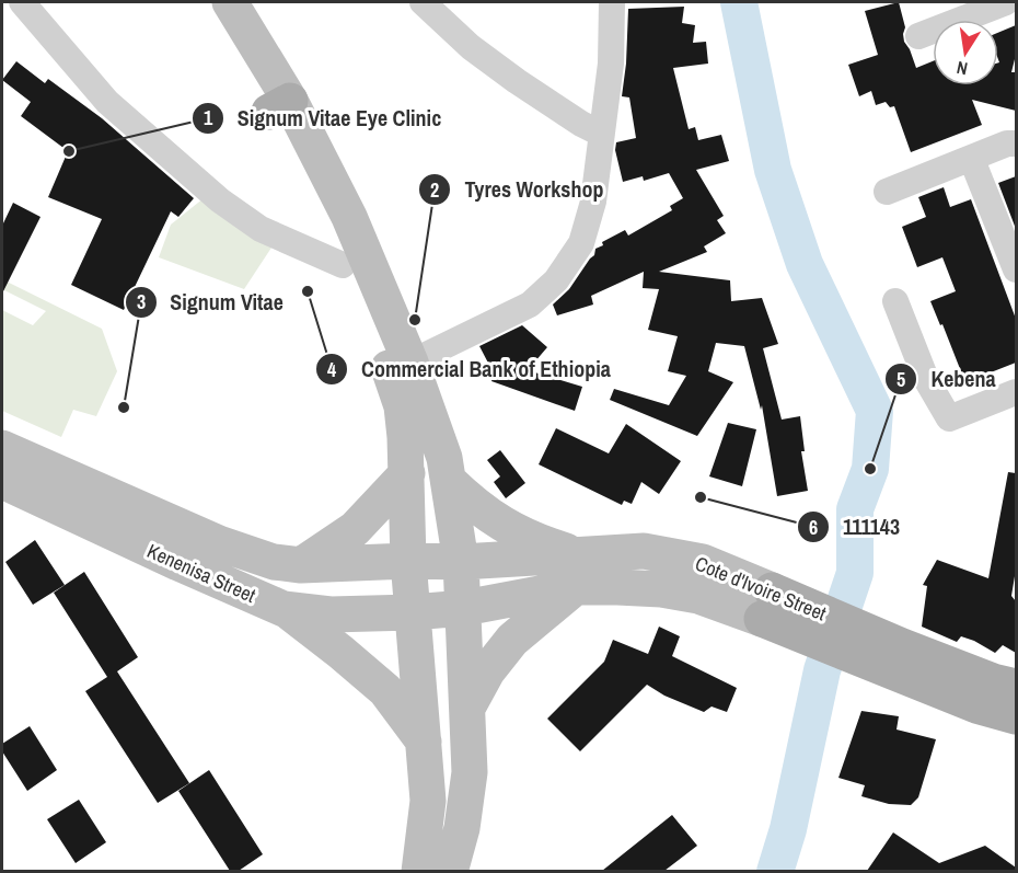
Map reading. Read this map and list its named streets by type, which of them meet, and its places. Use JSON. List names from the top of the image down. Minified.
{"streets":{"main road":["Kenenisa Street","Cote d'Ivoire Street"]},"crossings":[["Kenenisa Street","Cote d'Ivoire Street"]],"places":["Signum Vitae Eye Clinic","Commercial Bank of Ethiopia","Tyres Workshop","Signum Vitae","Kebena","111143"],"north":"bottom"}
